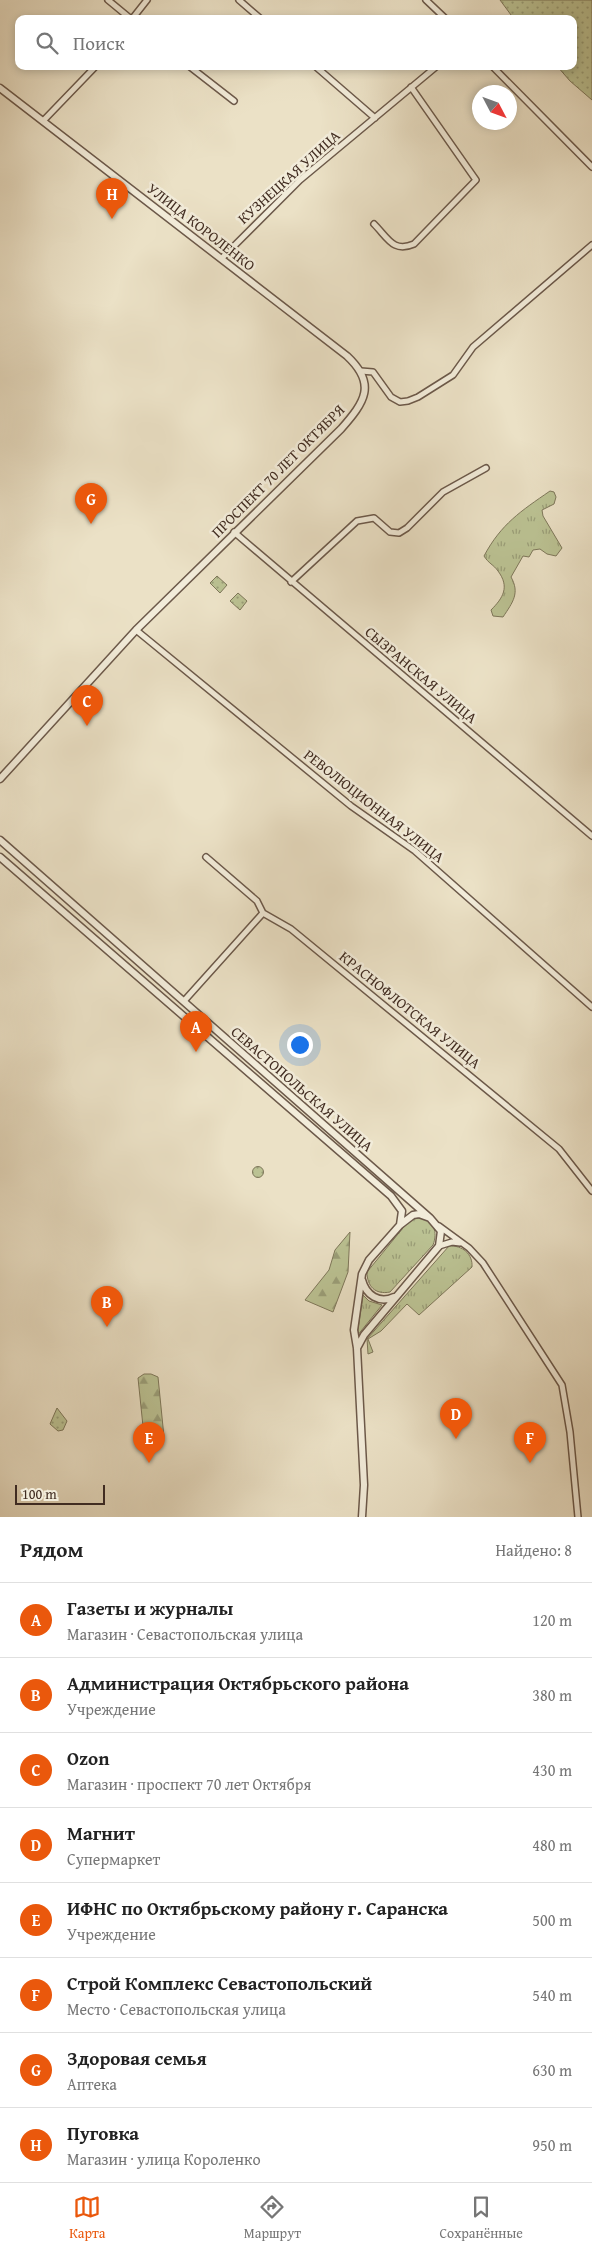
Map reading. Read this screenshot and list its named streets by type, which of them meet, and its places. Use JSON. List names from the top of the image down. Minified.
{"streets":{"street":["КУЗНЕЦКАЯ УЛИЦА","УЛИЦА КОРОЛЕНКО","ПРОСПЕКТ 70 ЛЕТ ОКТЯБРЯ","СЫЗРАНСКАЯ УЛИЦА","РЕВОЛЮЦИОННАЯ УЛИЦА","КРАСНОФЛОТСКАЯ УЛИЦА","СЕВАСТОПОЛЬСКАЯ УЛИЦА"]},"crossings":[["КУЗНЕЦКАЯ УЛИЦА","УЛИЦА КОРОЛЕНКО"],["УЛИЦА КОРОЛЕНКО","ПРОСПЕКТ 70 ЛЕТ ОКТЯБРЯ"],["ПРОСПЕКТ 70 ЛЕТ ОКТЯБРЯ","СЫЗРАНСКАЯ УЛИЦА"],["ПРОСПЕКТ 70 ЛЕТ ОКТЯБРЯ","РЕВОЛЮЦИОННАЯ УЛИЦА"]],"scale_bar":"100 m","north":"bottom right","page":{"search":"Поиск","pins":["H","G","C","A","B","D","E","F"],"scale":"100 m","heading":["Рядом","Найдено: 8"],"list":[{"mark":"A","name":"Газеты и журналы","note":"Магазин · Севастопольская улица","value":"120 m"},{"mark":"B","name":"Администрация Октябрьского района","note":"Учреждение","value":"380 m"},{"mark":"C","name":"Ozon","note":"Магазин · проспект 70 лет Октября","value":"430 m"},{"mark":"D","name":"Магнит","note":"Супермаркет","value":"480 m"},{"mark":"E","name":"ИФНС по Октябрьскому району г. Саранска","note":"Учреждение","value":"500 m"},{"mark":"F","name":"Строй Комплекс Севастопольский","note":"Место · Севастопольская улица","value":"540 m"},{"mark":"G","name":"Здоровая семья","note":"Аптека","value":"630 m"},{"mark":"H","name":"Пуговка","note":"Магазин · улица Короленко","value":"950 m"}],"nav":["Карта","Маршрут","Сохранённые"]}}
